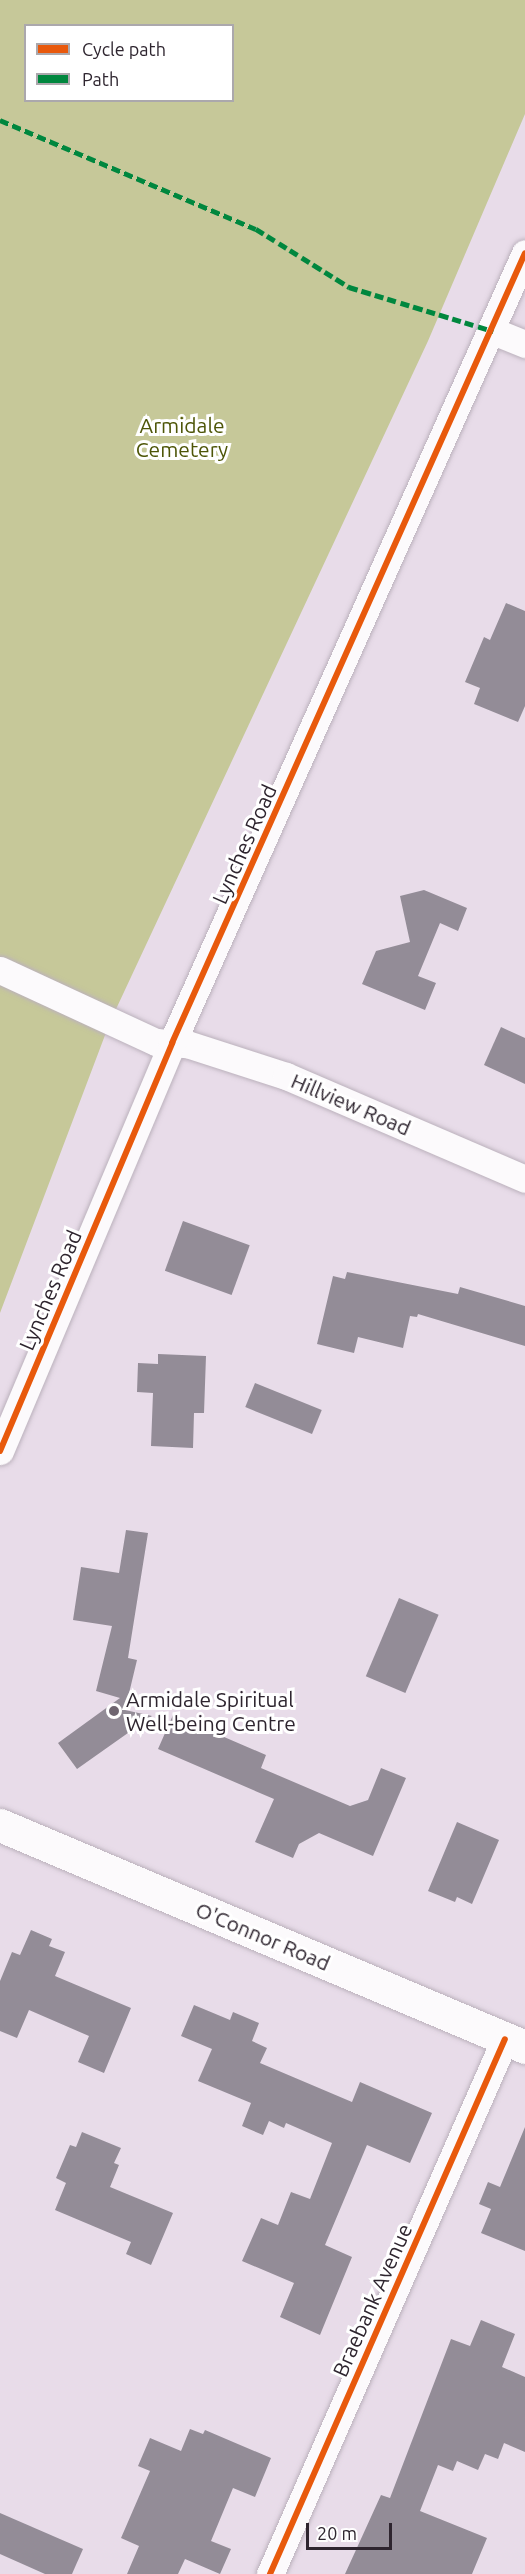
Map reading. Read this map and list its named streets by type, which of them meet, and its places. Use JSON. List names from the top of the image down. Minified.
{"streets":{"street":["Lynches Road","Hillview Road","O'Connor Road","Braebank Avenue"]},"crossings":[["Lynches Road","Hillview Road"],["O'Connor Road","Braebank Avenue"]],"parks":["Armidale Cemetery"],"places":["Armidale Spiritual Well-being Centre"],"legend":["Cycle path","Path"],"scale_bar":"20 m"}
